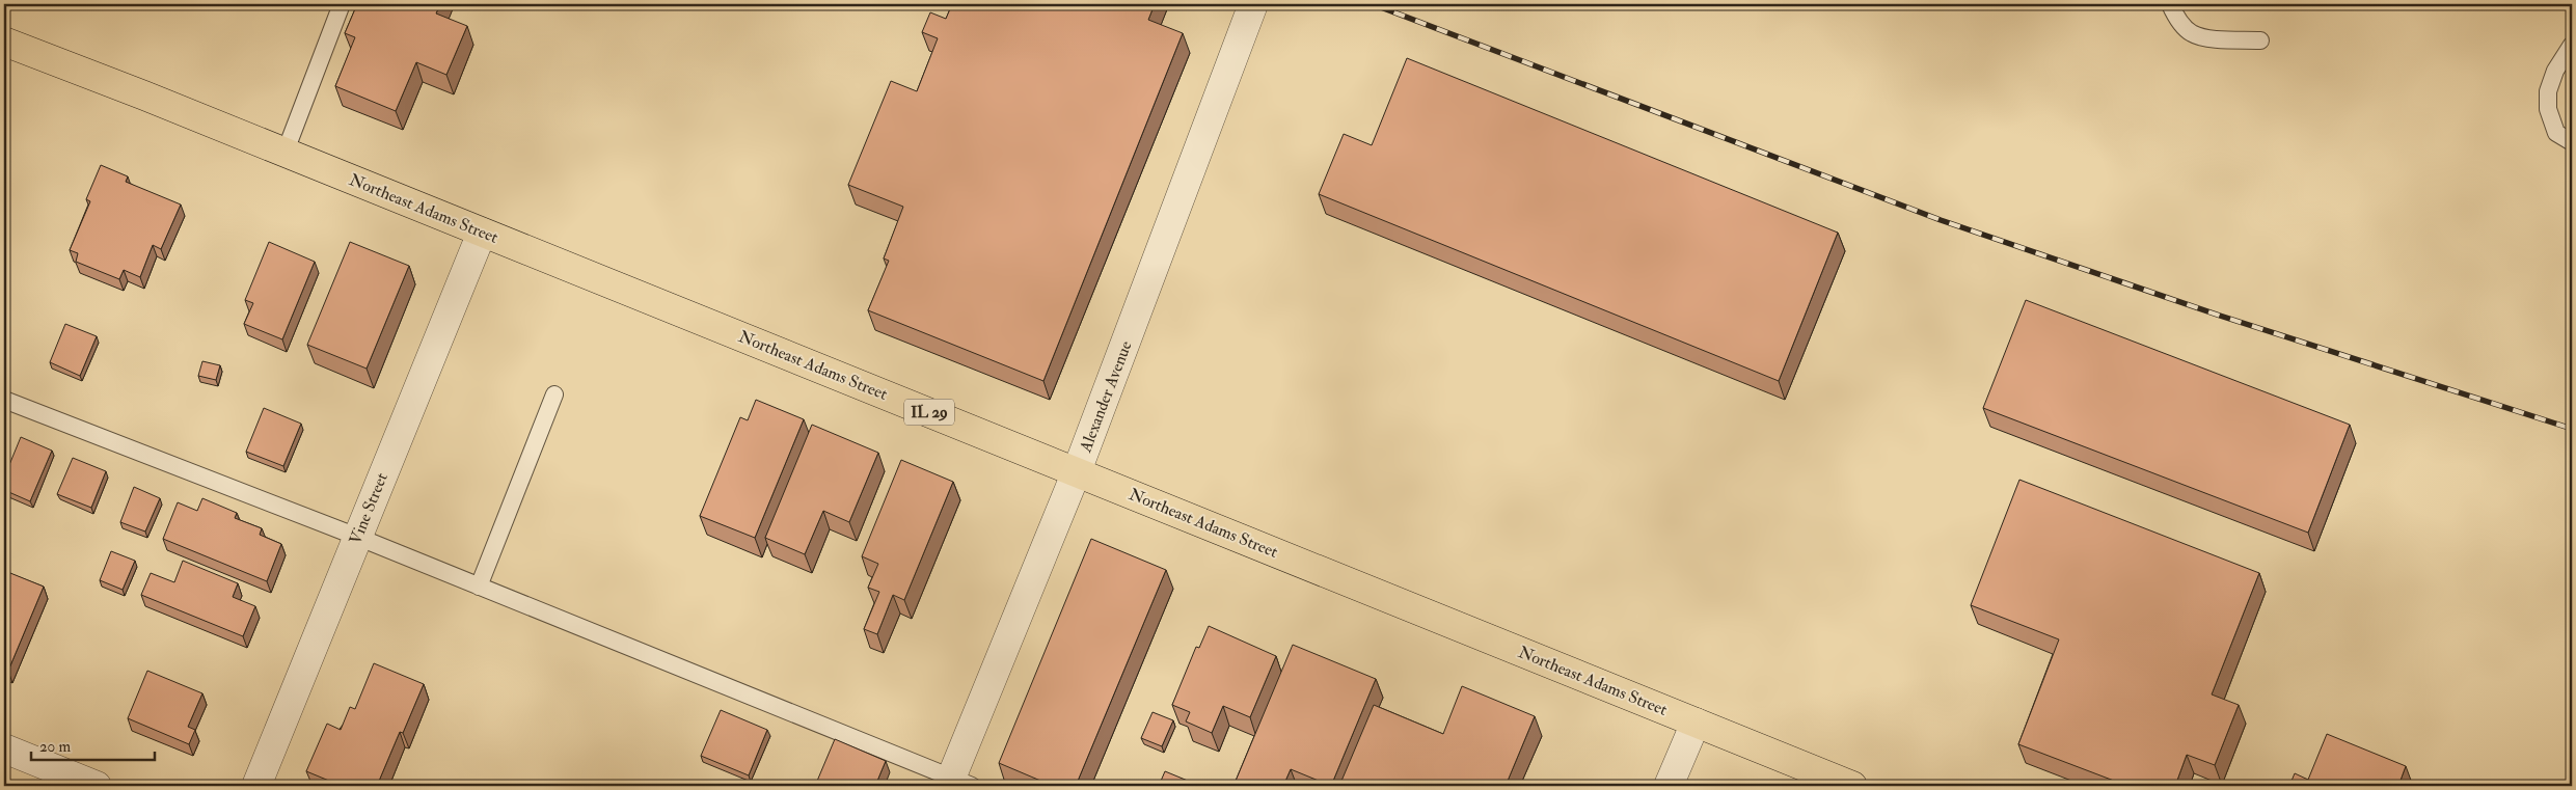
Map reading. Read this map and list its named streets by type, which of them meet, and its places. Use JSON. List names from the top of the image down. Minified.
{"streets":{"main road":["Northeast Adams Street","IL 29"],"street":["Alexander Avenue","Vine Street"]},"crossings":[["Northeast Adams Street","Alexander Avenue"],["Northeast Adams Street","Vine Street"]],"scale_bar":"20 m"}
